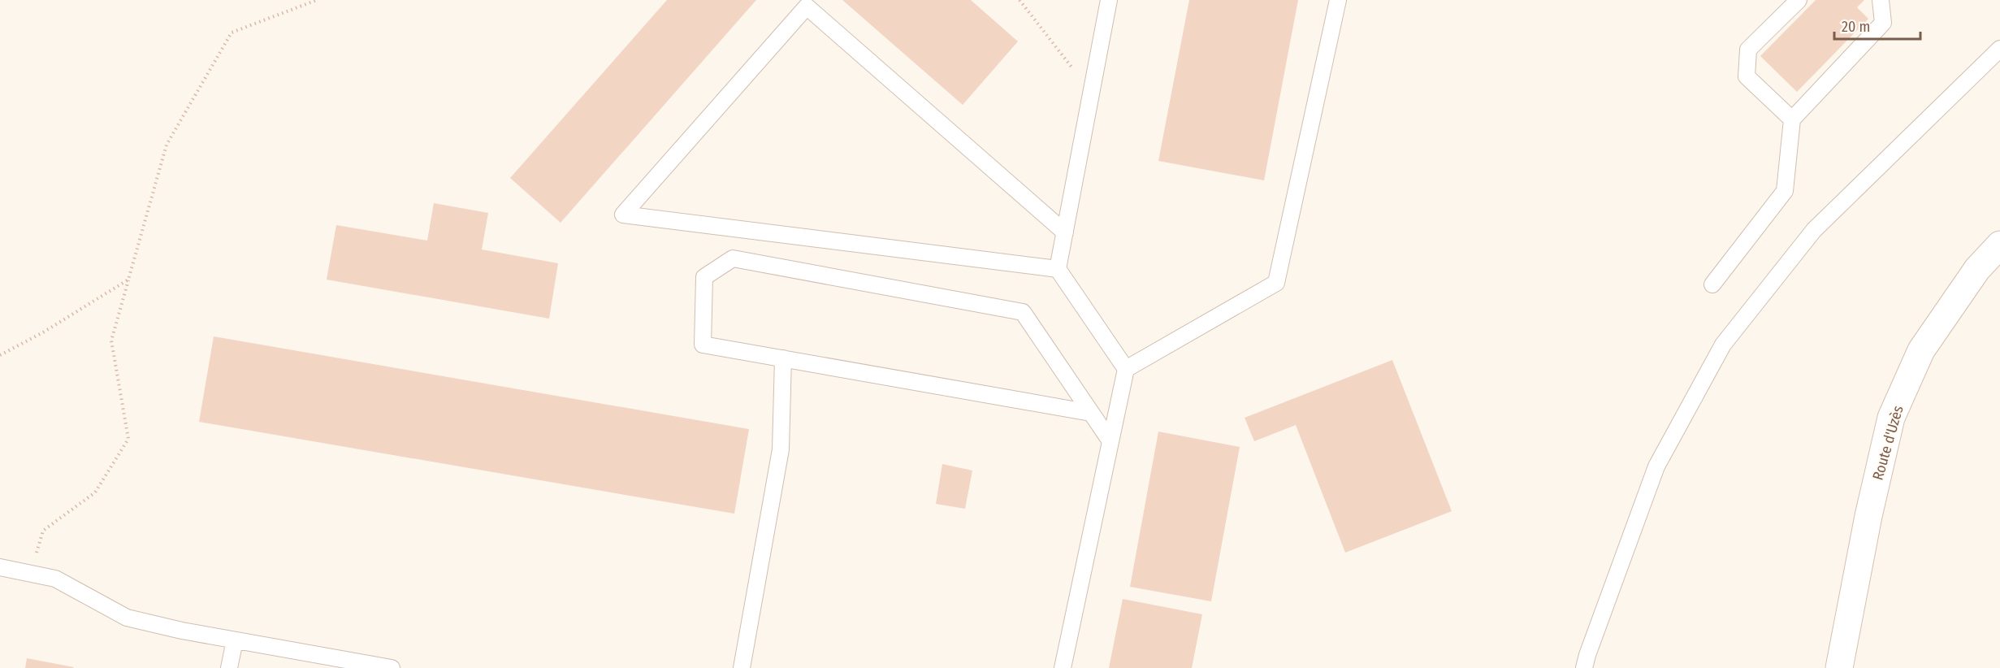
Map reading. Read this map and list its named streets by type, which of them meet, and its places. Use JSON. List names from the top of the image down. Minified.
{"streets":{"main road":["Route d'Uzès"]},"scale_bar":"20 m"}
